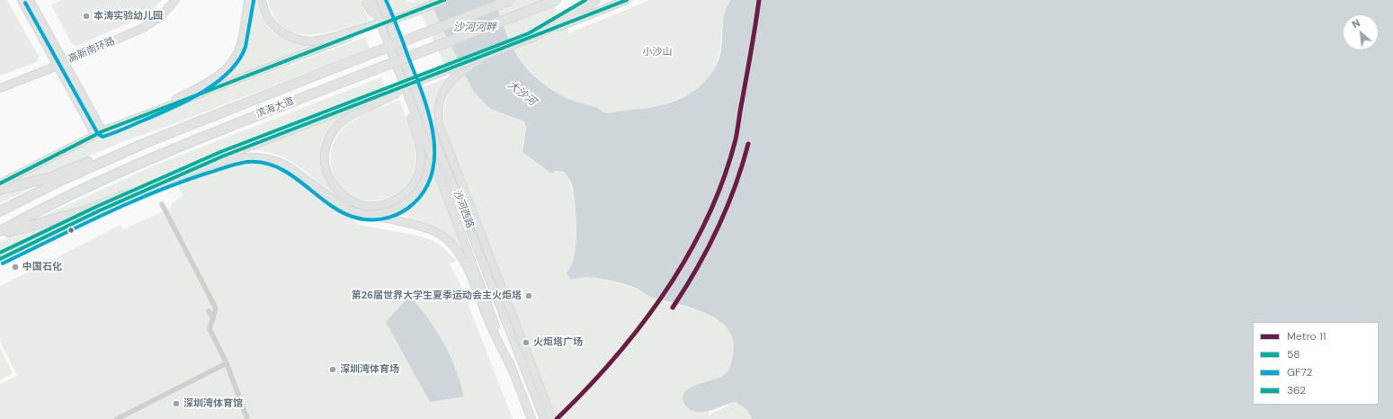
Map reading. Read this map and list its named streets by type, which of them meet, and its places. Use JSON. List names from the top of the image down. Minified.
{"streets":{"highway":["滨海大道"],"main road":["高新南环路","沙河西路"]},"water":["沙河河畔","大沙河"],"parks":["小沙山"],"places":["本涛实验幼儿园","中国石化","第26届世界大学生夏季运动会主火炬塔","火炬塔广场","深圳湾体育场","深圳湾体育馆"],"lines":["metro line 11","transit line 58","transit line GF72","transit line 362"],"legend":["Metro 11","58","GF72","362"],"north":"top left"}
